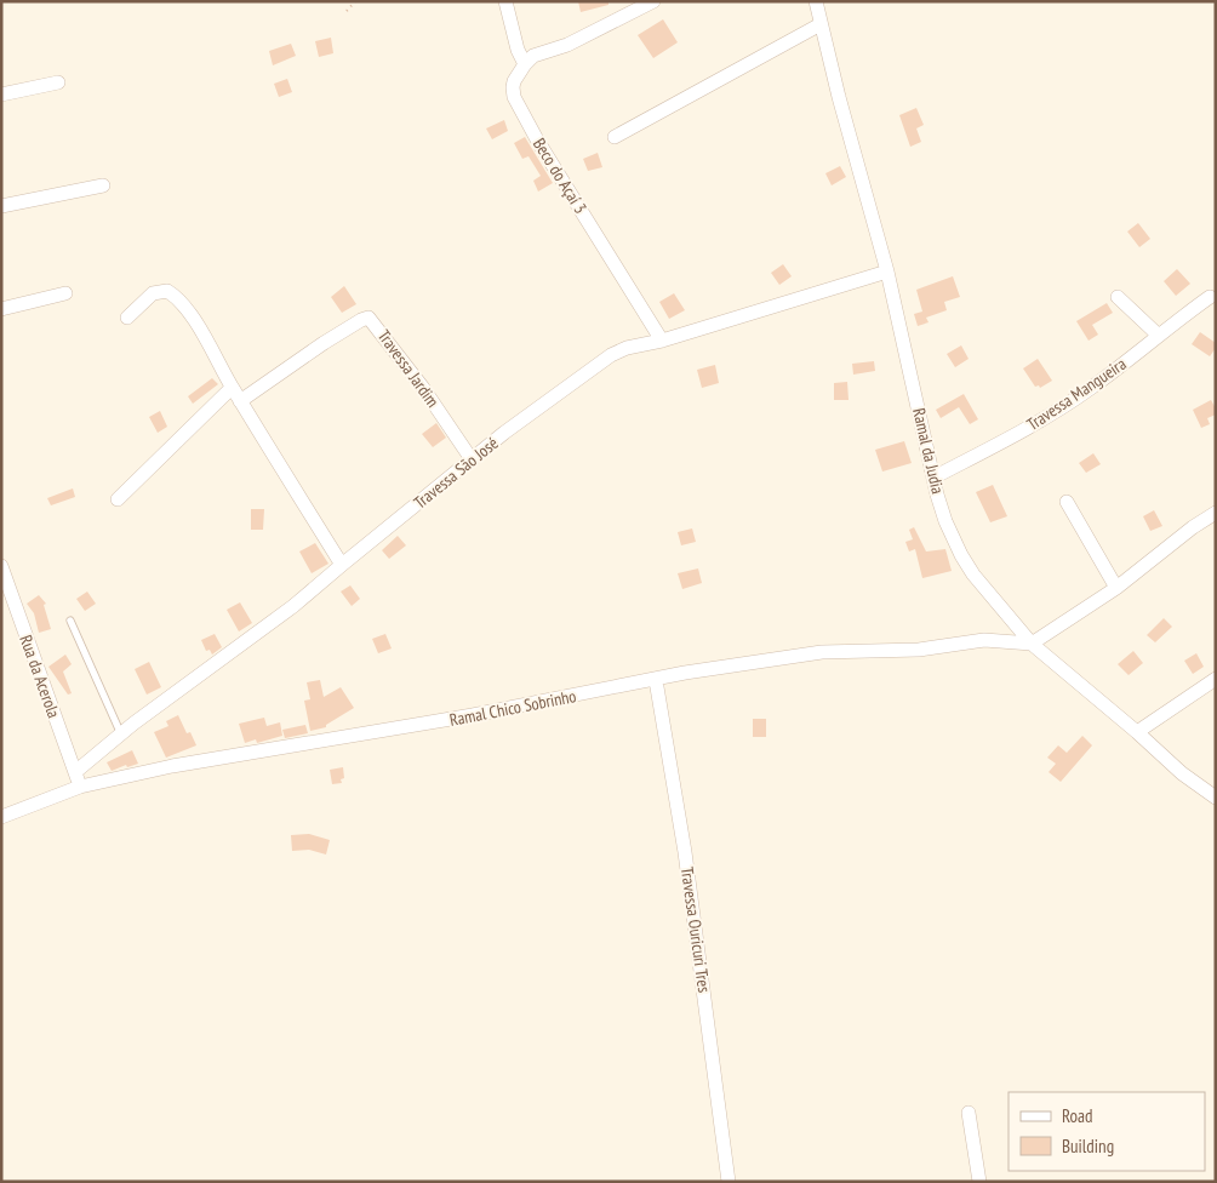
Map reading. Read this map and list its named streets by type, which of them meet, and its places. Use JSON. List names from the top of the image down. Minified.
{"streets":{"street":["Beco do Açaí 3","Travessa Jardim","Travessa Mangueira","Ramal da Judia","Travessa São José","Rua da Acerola","Ramal Chico Sobrinho","Travessa Ouricuri Tres"]},"crossings":[["Beco do Açaí 3","Travessa São José"],["Travessa Jardim","Travessa São José"],["Travessa Mangueira","Ramal da Judia"],["Ramal da Judia","Travessa São José"],["Ramal da Judia","Ramal Chico Sobrinho"],["Travessa São José","Rua da Acerola"],["Rua da Acerola","Ramal Chico Sobrinho"],["Ramal Chico Sobrinho","Travessa Ouricuri Tres"]],"legend":["Road","Building"]}
